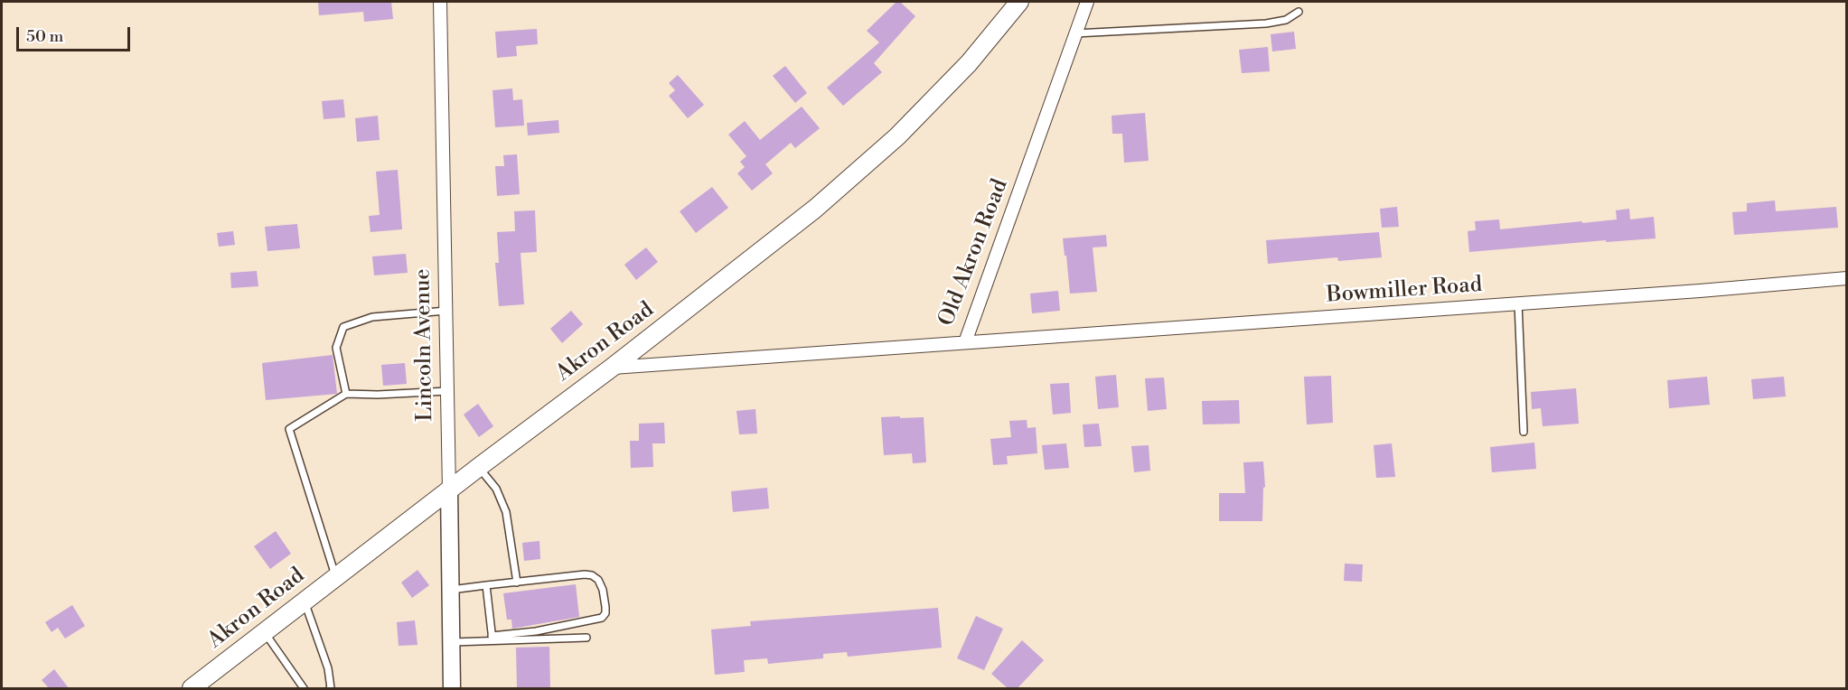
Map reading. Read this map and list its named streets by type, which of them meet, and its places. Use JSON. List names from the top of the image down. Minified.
{"streets":{"main road":["Akron Road"],"street":["Old Akron Road","Bowmiller Road","Lincoln Avenue"]},"crossings":[["Old Akron Road","Bowmiller Road"],["Old Akron Road","Akron Road"],["Akron Road","Lincoln Avenue"]],"scale_bar":"50 m"}
